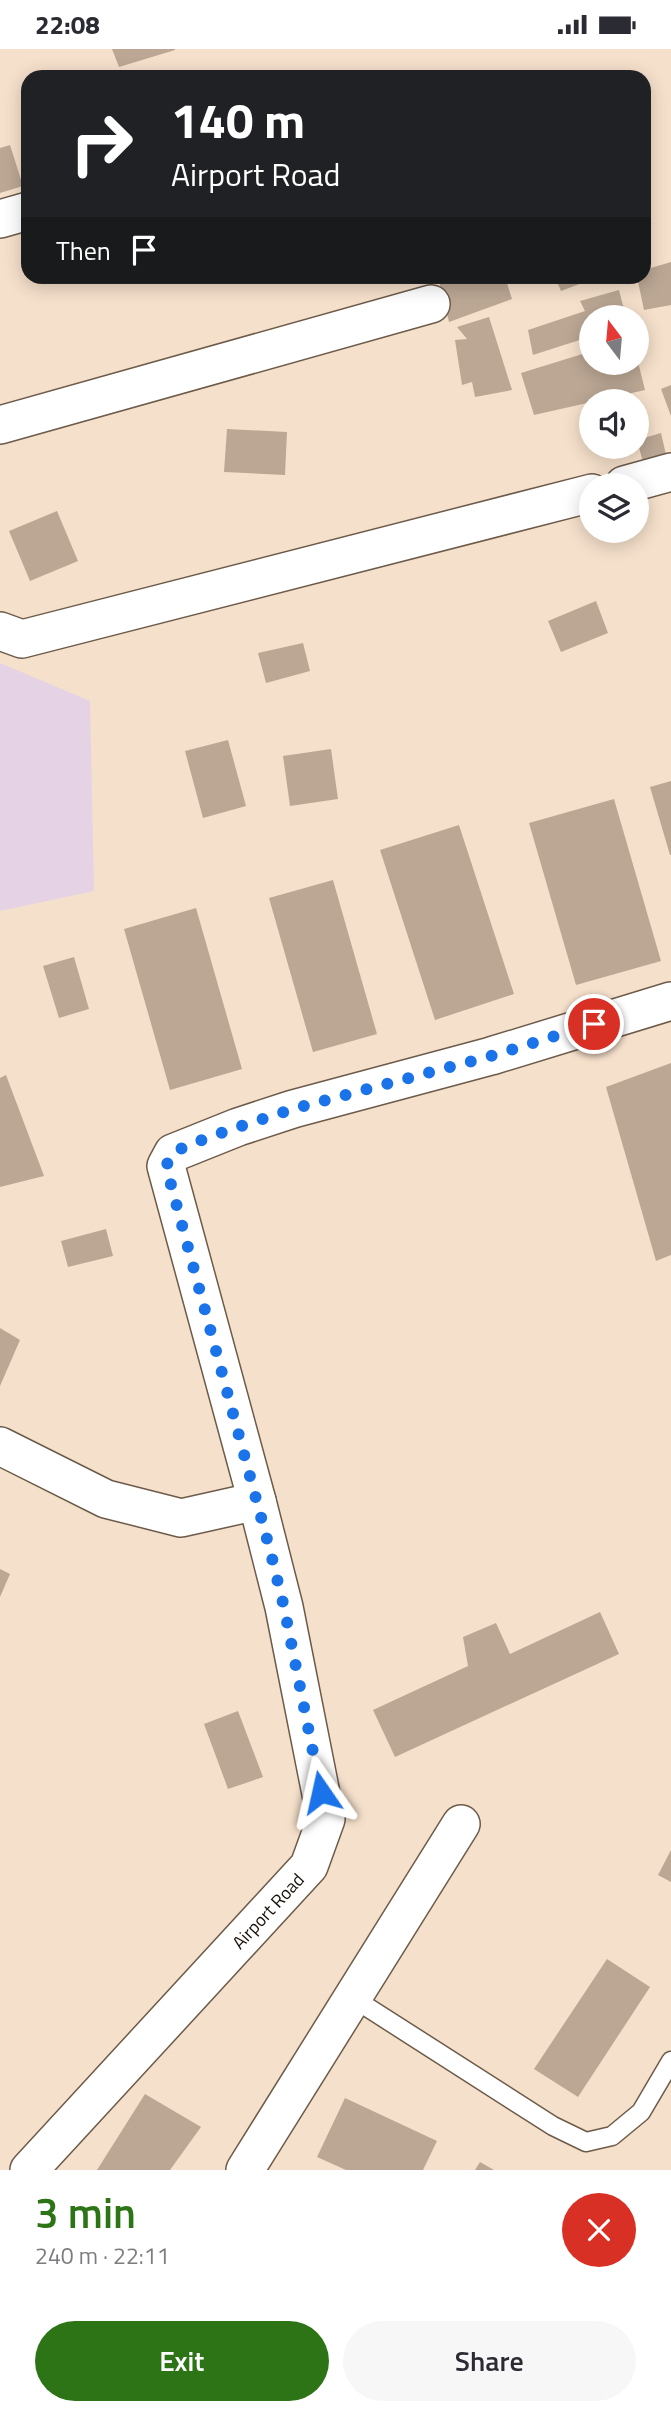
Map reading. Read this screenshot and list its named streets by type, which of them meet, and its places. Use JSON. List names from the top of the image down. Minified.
{"streets":{"street":["Airport Road"]},"north":"top","page":{"status":"22:08","turn":["140 m","Airport Road"],"then":"Then","heading":["3 min","240 m · 22:11"],"buttons":["Exit","Share"]}}
